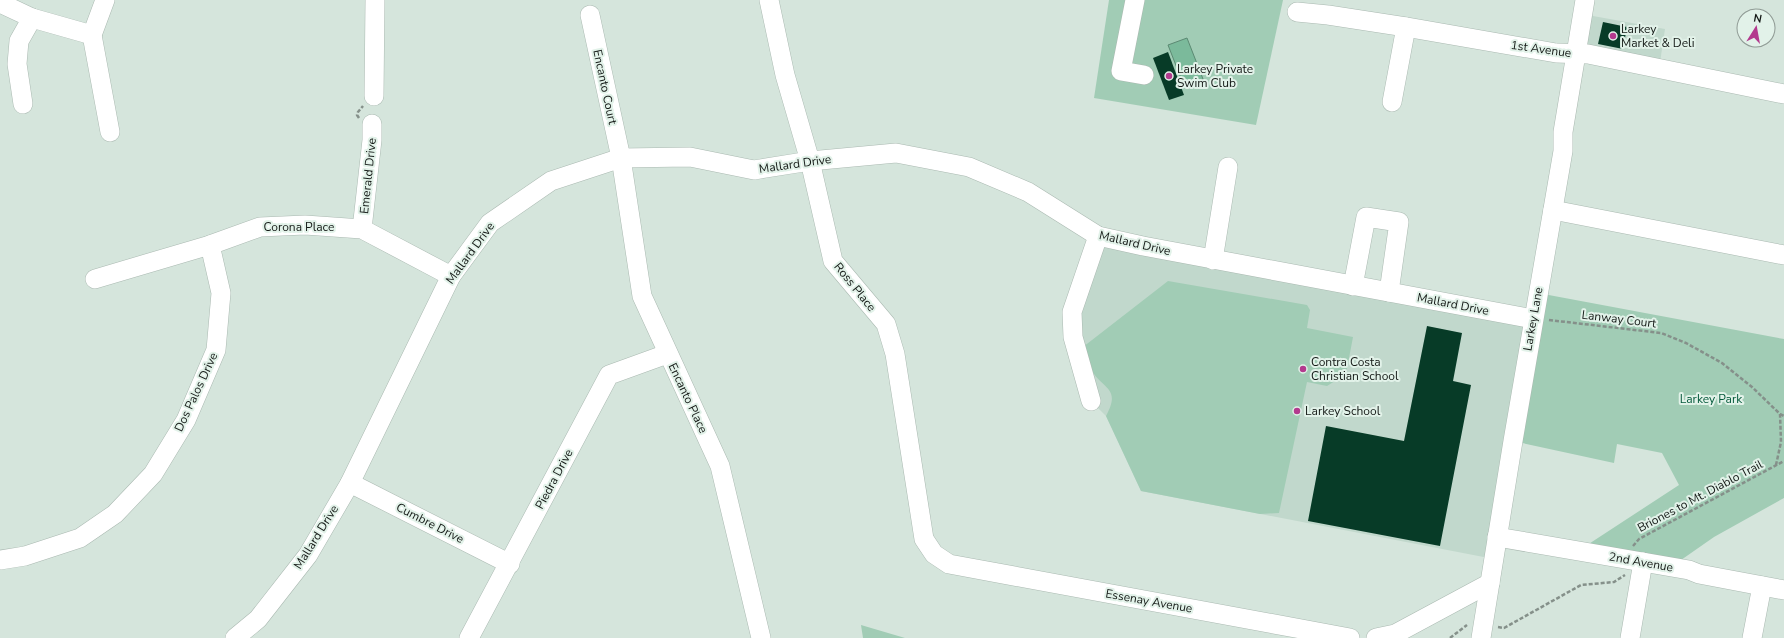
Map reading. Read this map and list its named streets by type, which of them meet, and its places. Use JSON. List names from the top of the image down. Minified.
{"streets":{"street":["1st Avenue","Encanto Court","Mallard Drive","Emerald Drive","Corona Place","Ross Place","Larkey Lane","Dos Palos Drive","Encanto Place","Piedra Drive","Cumbre Drive","2nd Avenue","Essenay Avenue"],"path":["Lanway Court","Briones to Mt. Diablo Trail"]},"crossings":[["1st Avenue","Larkey Lane"],["Encanto Court","Mallard Drive"],["Encanto Court","Encanto Place"],["Mallard Drive","Corona Place"],["Mallard Drive","Ross Place"],["Mallard Drive","Larkey Lane"],["Mallard Drive","Lanway Court"],["Mallard Drive","Encanto Place"],["Mallard Drive","Cumbre Drive"],["Emerald Drive","Corona Place"],["Corona Place","Dos Palos Drive"],["Ross Place","Essenay Avenue"],["Larkey Lane","Lanway Court"],["Larkey Lane","Briones to Mt. Diablo Trail"],["Larkey Lane","2nd Avenue"],["Encanto Place","Piedra Drive"],["Piedra Drive","Cumbre Drive"],["Briones to Mt. Diablo Trail","2nd Avenue"]],"parks":["Larkey Park"],"places":["Larkey Market & Deli","Larkey Private Swim Club","Contra Costa Christian School","Larkey School"],"north":"top"}
